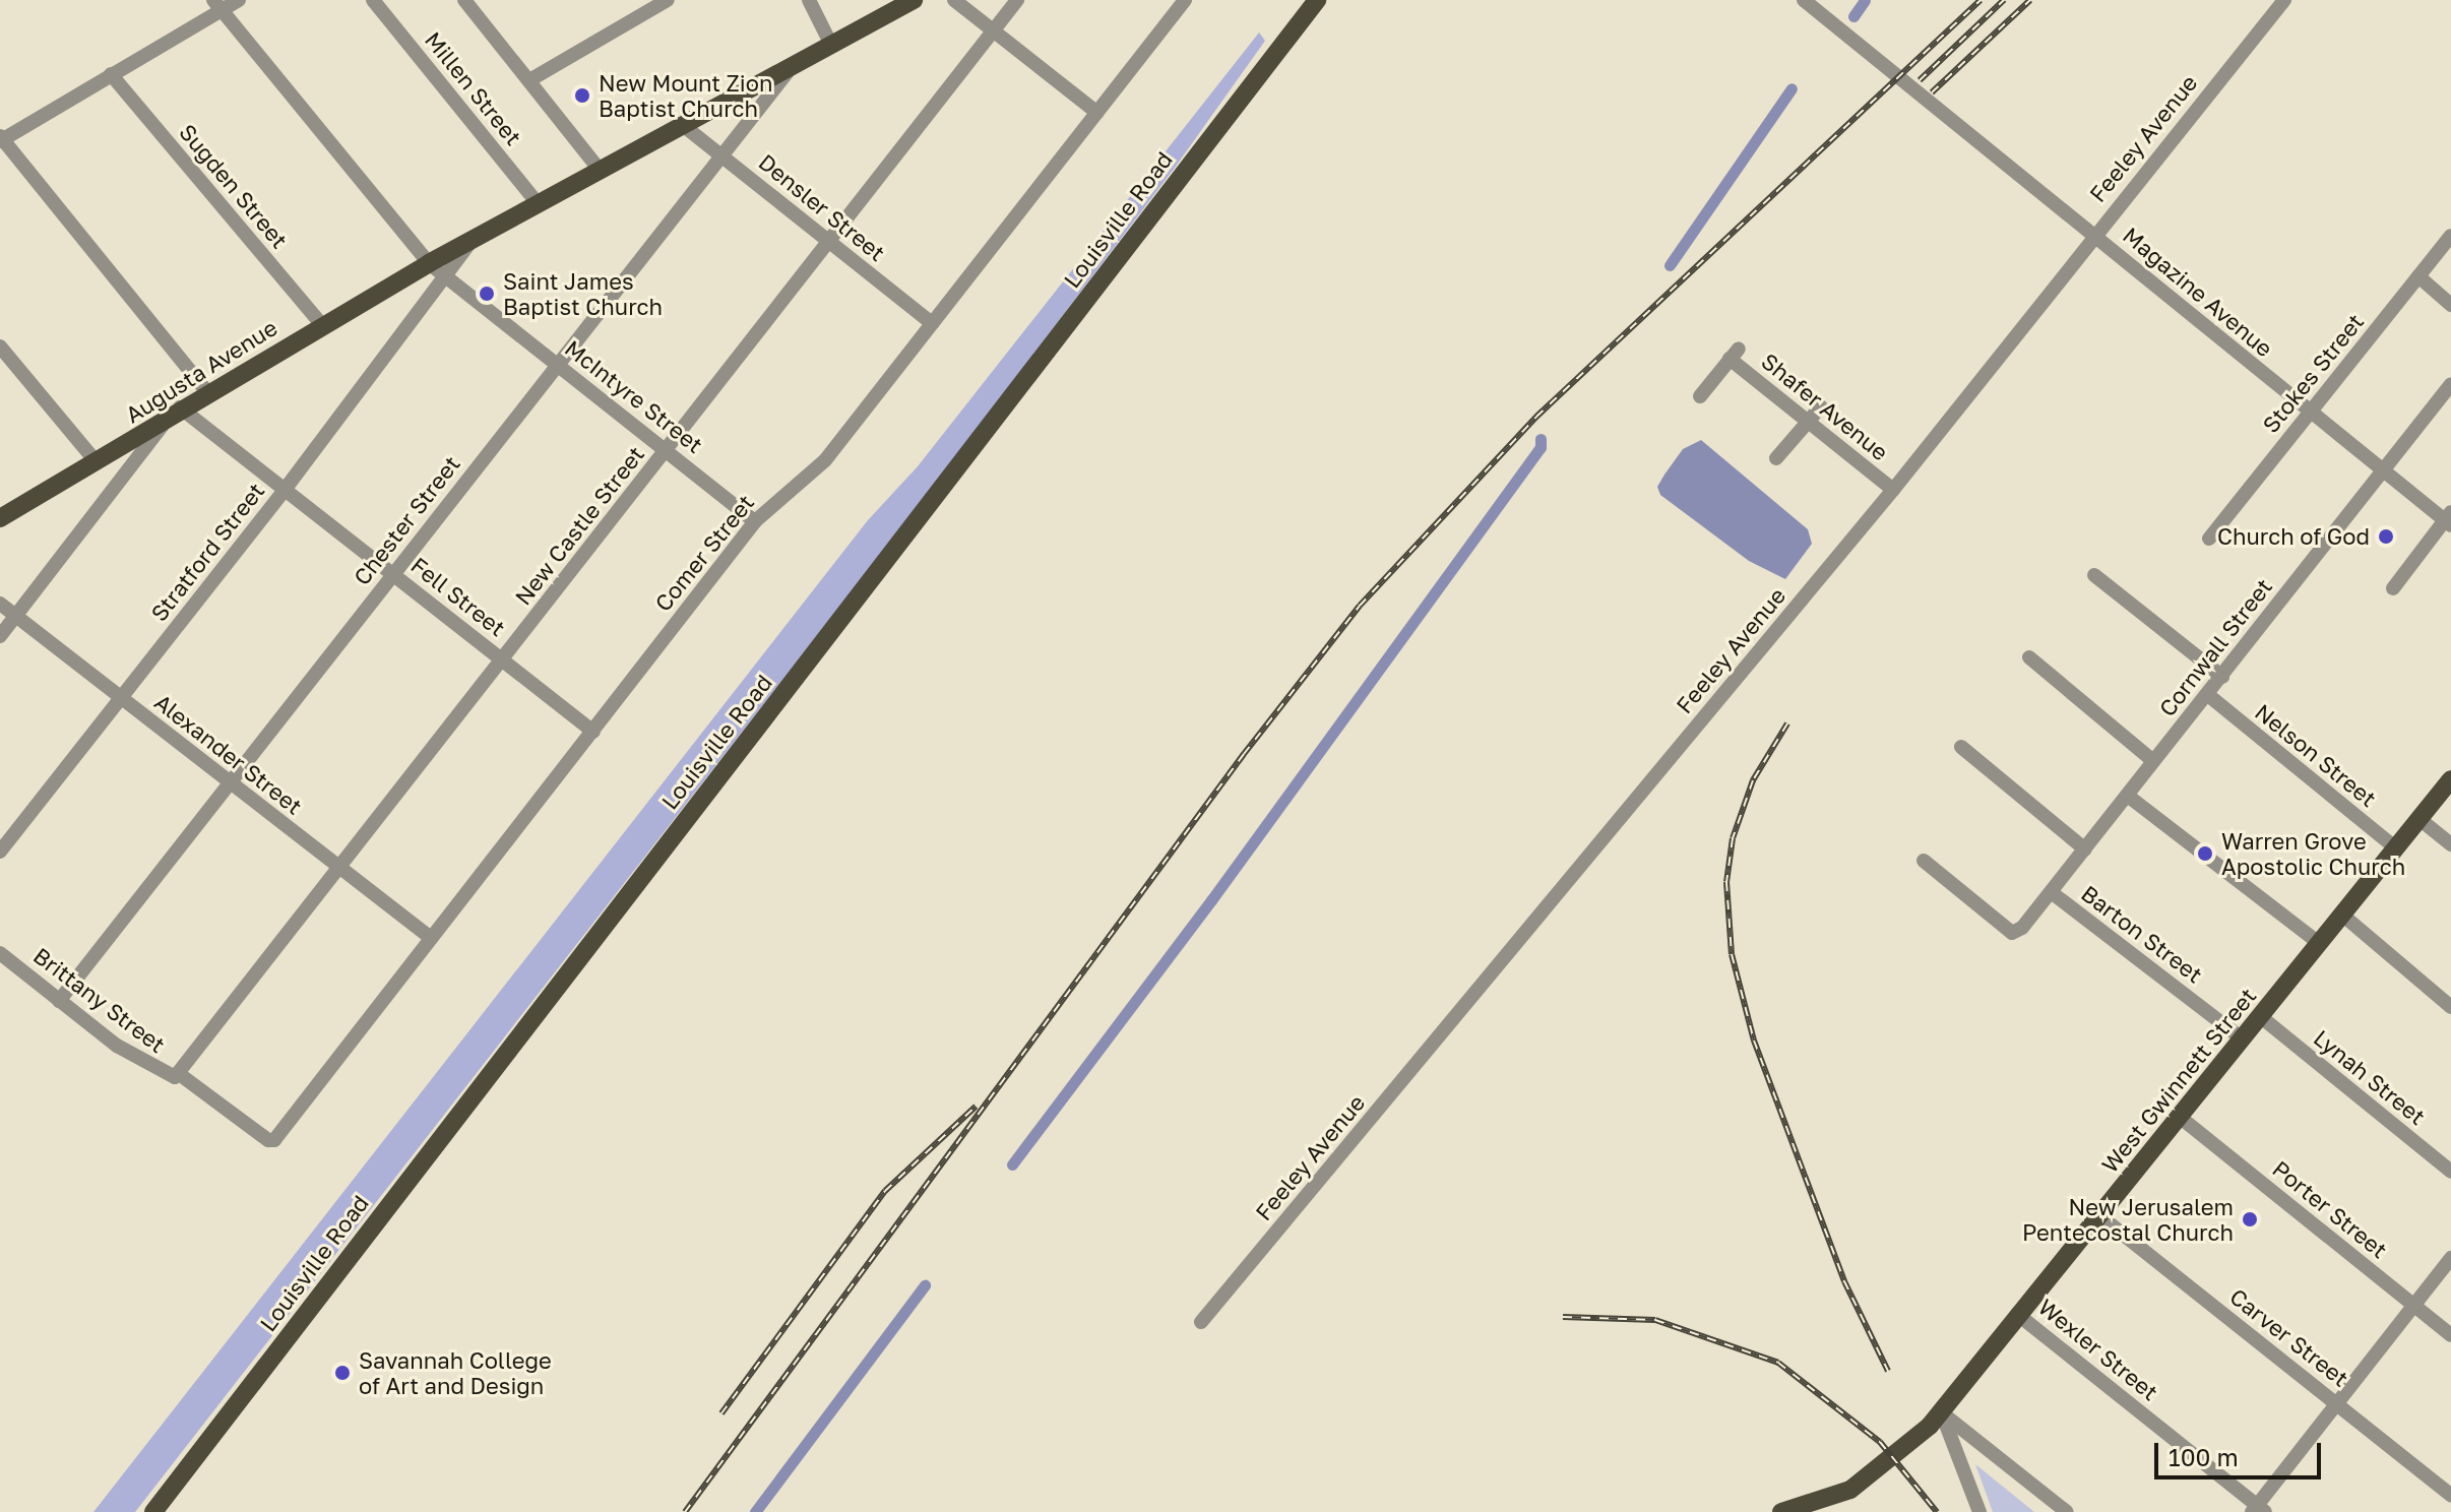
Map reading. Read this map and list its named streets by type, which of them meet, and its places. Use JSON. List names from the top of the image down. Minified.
{"streets":{"main road":["Louisville Road","Augusta Avenue","West Gwinnett Street"],"street":["Millen Street","Feeley Avenue","Sugden Street","Densler Street","Magazine Avenue","Stokes Street","McIntyre Street","Shafer Avenue","Chester Street","New Castle Street","Stratford Street","Comer Street","Fell Street","Cornwall Street","Alexander Street","Nelson Street","Barton Street","Brittany Street","Lynah Street","Porter Street","Carver Street","Wexler Street"]},"crossings":[["Millen Street","Augusta Avenue"],["Feeley Avenue","Magazine Avenue"],["Feeley Avenue","Shafer Avenue"],["Sugden Street","Augusta Avenue"],["Densler Street","Augusta Avenue"],["Densler Street","Chester Street"],["Densler Street","New Castle Street"],["Densler Street","Comer Street"],["Magazine Avenue","Stokes Street"],["Magazine Avenue","Cornwall Street"],["Augusta Avenue","McIntyre Street"],["Augusta Avenue","Chester Street"],["Augusta Avenue","Stratford Street"],["Augusta Avenue","Fell Street"],["McIntyre Street","Chester Street"],["McIntyre Street","New Castle Street"],["McIntyre Street","Stratford Street"],["McIntyre Street","Comer Street"],["Chester Street","Fell Street"],["Chester Street","Alexander Street"],["Chester Street","Brittany Street"],["New Castle Street","Fell Street"],["New Castle Street","Alexander Street"],["New Castle Street","Brittany Street"],["Stratford Street","Fell Street"],["Stratford Street","Alexander Street"],["Comer Street","Fell Street"],["Comer Street","Alexander Street"],["Comer Street","Brittany Street"],["Cornwall Street","Nelson Street"],["Cornwall Street","Barton Street"],["Nelson Street","West Gwinnett Street"],["Barton Street","West Gwinnett Street"],["Lynah Street","West Gwinnett Street"],["West Gwinnett Street","Porter Street"],["West Gwinnett Street","Carver Street"],["West Gwinnett Street","Wexler Street"]],"places":["New Mount Zion Baptist Church","Saint James Baptist Church","Church of God","Warren Grove Apostolic Church","New Jerusalem Pentecostal Church","Savannah College of Art and Design"],"scale_bar":"100 m"}
